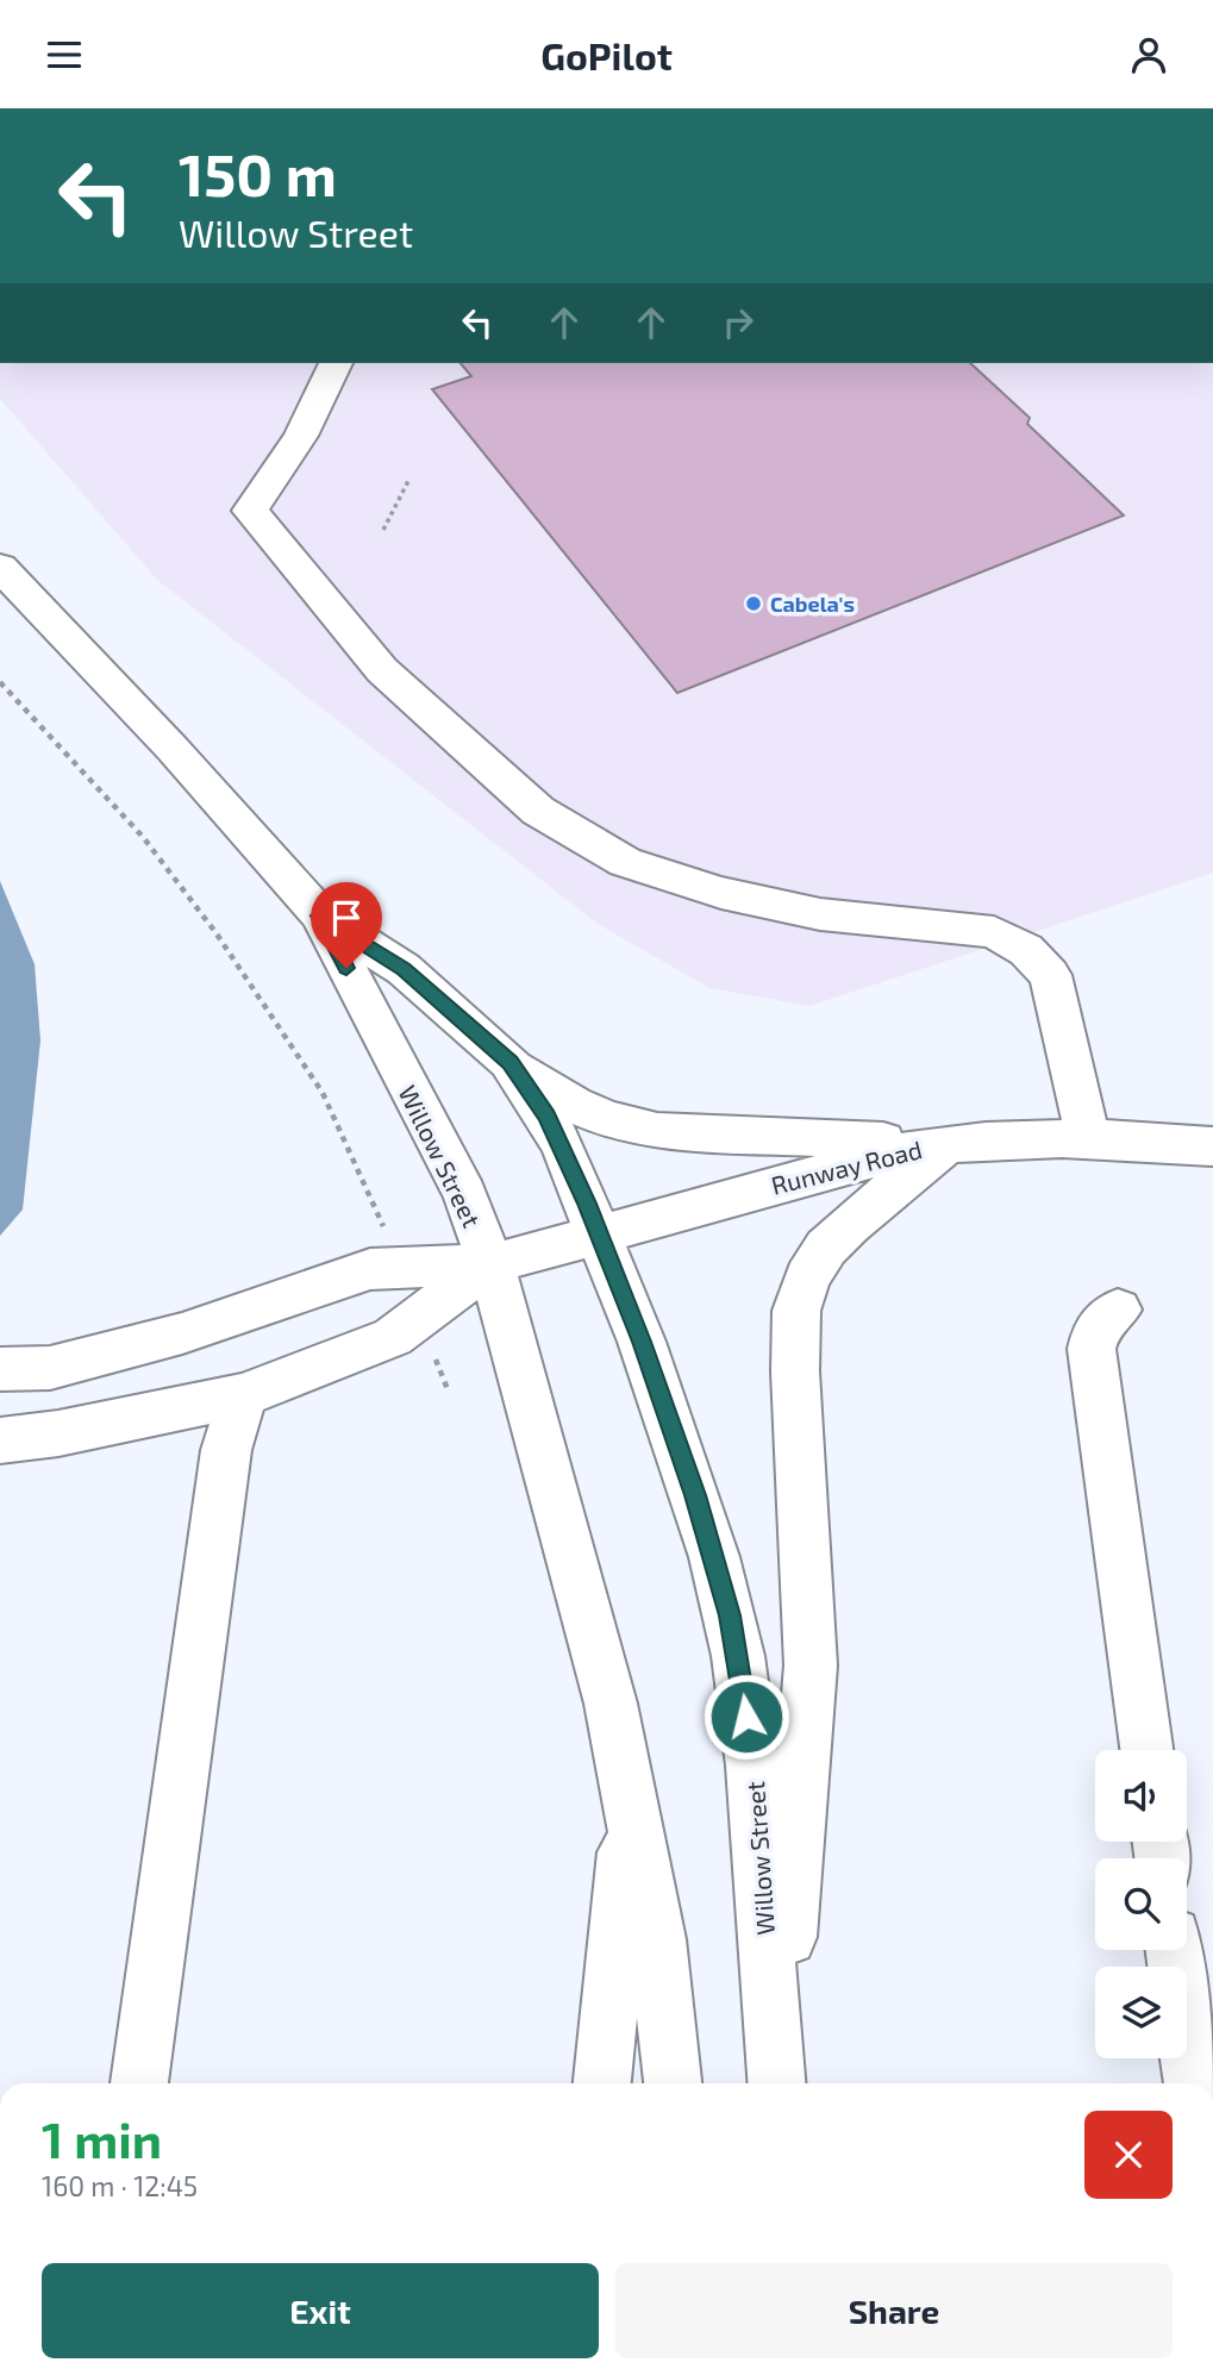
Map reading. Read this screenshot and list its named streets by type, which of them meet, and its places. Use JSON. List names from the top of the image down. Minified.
{"streets":{"street":["Willow Street","Runway Road"]},"crossings":[["Willow Street","Runway Road"]],"places":["Cabela's"],"page":{"header":"GoPilot","turn":["150 m","Willow Street"],"heading":["1 min","160 m · 12:45"],"buttons":["Exit","Share"]}}
